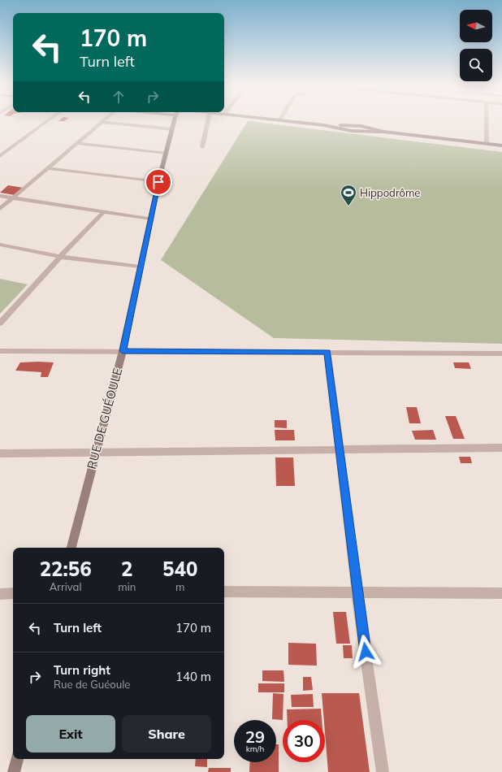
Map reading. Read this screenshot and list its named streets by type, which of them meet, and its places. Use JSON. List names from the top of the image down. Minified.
{"streets":{"main road":["RUE DE GUÉOULE"]},"places":{"sports":["Hippodrôme"]},"north":"left","page":{"turn":["170 m","Turn left"],"eta":["22:56","Arrival","2","min","540","m"],"list":[{"name":"Turn left","value":"170 m"},{"name":"Turn right","note":"Rue de Guéoule","value":"140 m"}],"buttons":["Exit","Share"],"speed":"29 km/h","limit":"30"}}
